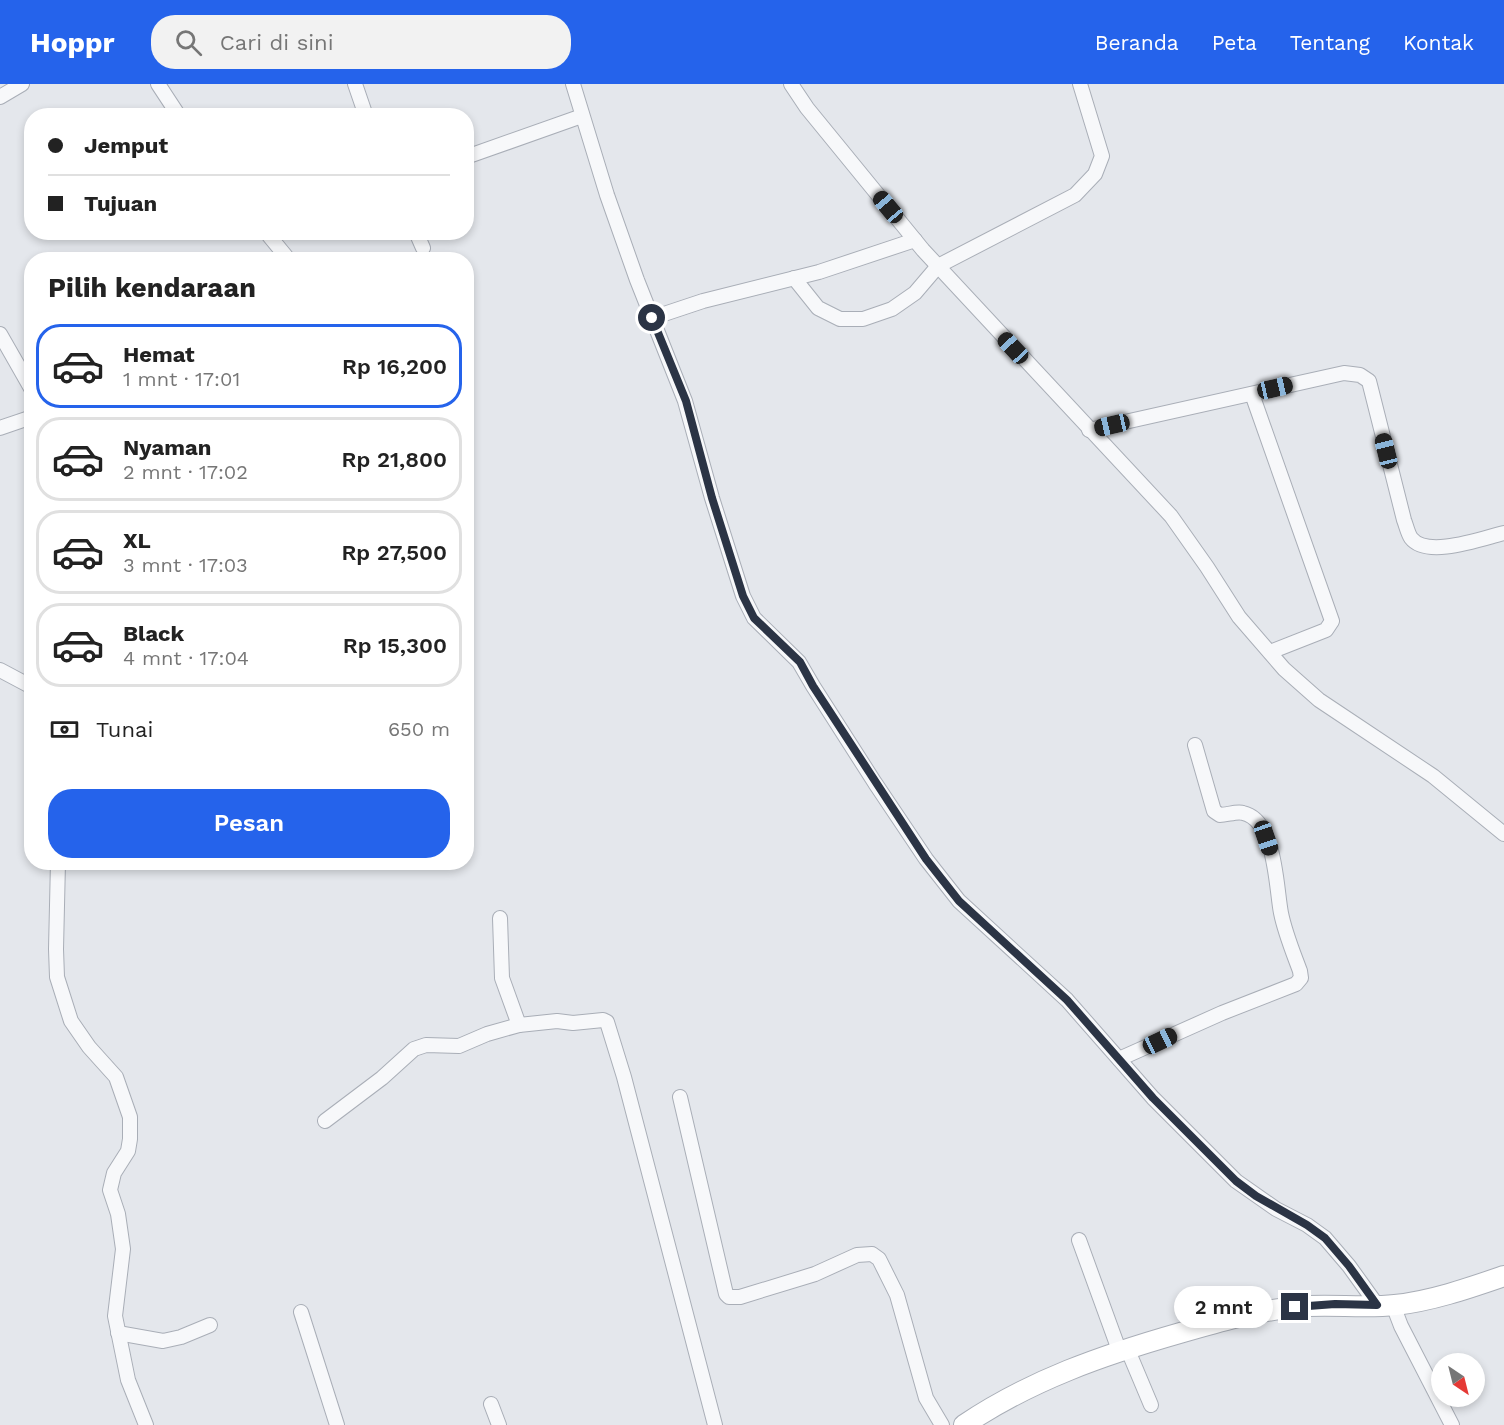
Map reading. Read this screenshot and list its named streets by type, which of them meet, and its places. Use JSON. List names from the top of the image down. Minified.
{"north":"bottom right","page":{"header":"Hoppr","search":"Cari di sini","nav":["Beranda","Peta","Tentang","Kontak"],"banner":["Jemput","Tujuan"],"heading":"Pilih kendaraan","list":[{"name":"Hemat","note":"1 mnt · 17:01","value":"Rp 16,200"},{"name":"Nyaman","note":"2 mnt · 17:02","value":"Rp 21,800"},{"name":"XL","note":"3 mnt · 17:03","value":"Rp 27,500"},{"name":"Black","note":"4 mnt · 17:04","value":"Rp 15,300"}],"pay":["Tunai","650 m"],"buttons":"Pesan","bubble":"2 mnt"}}
